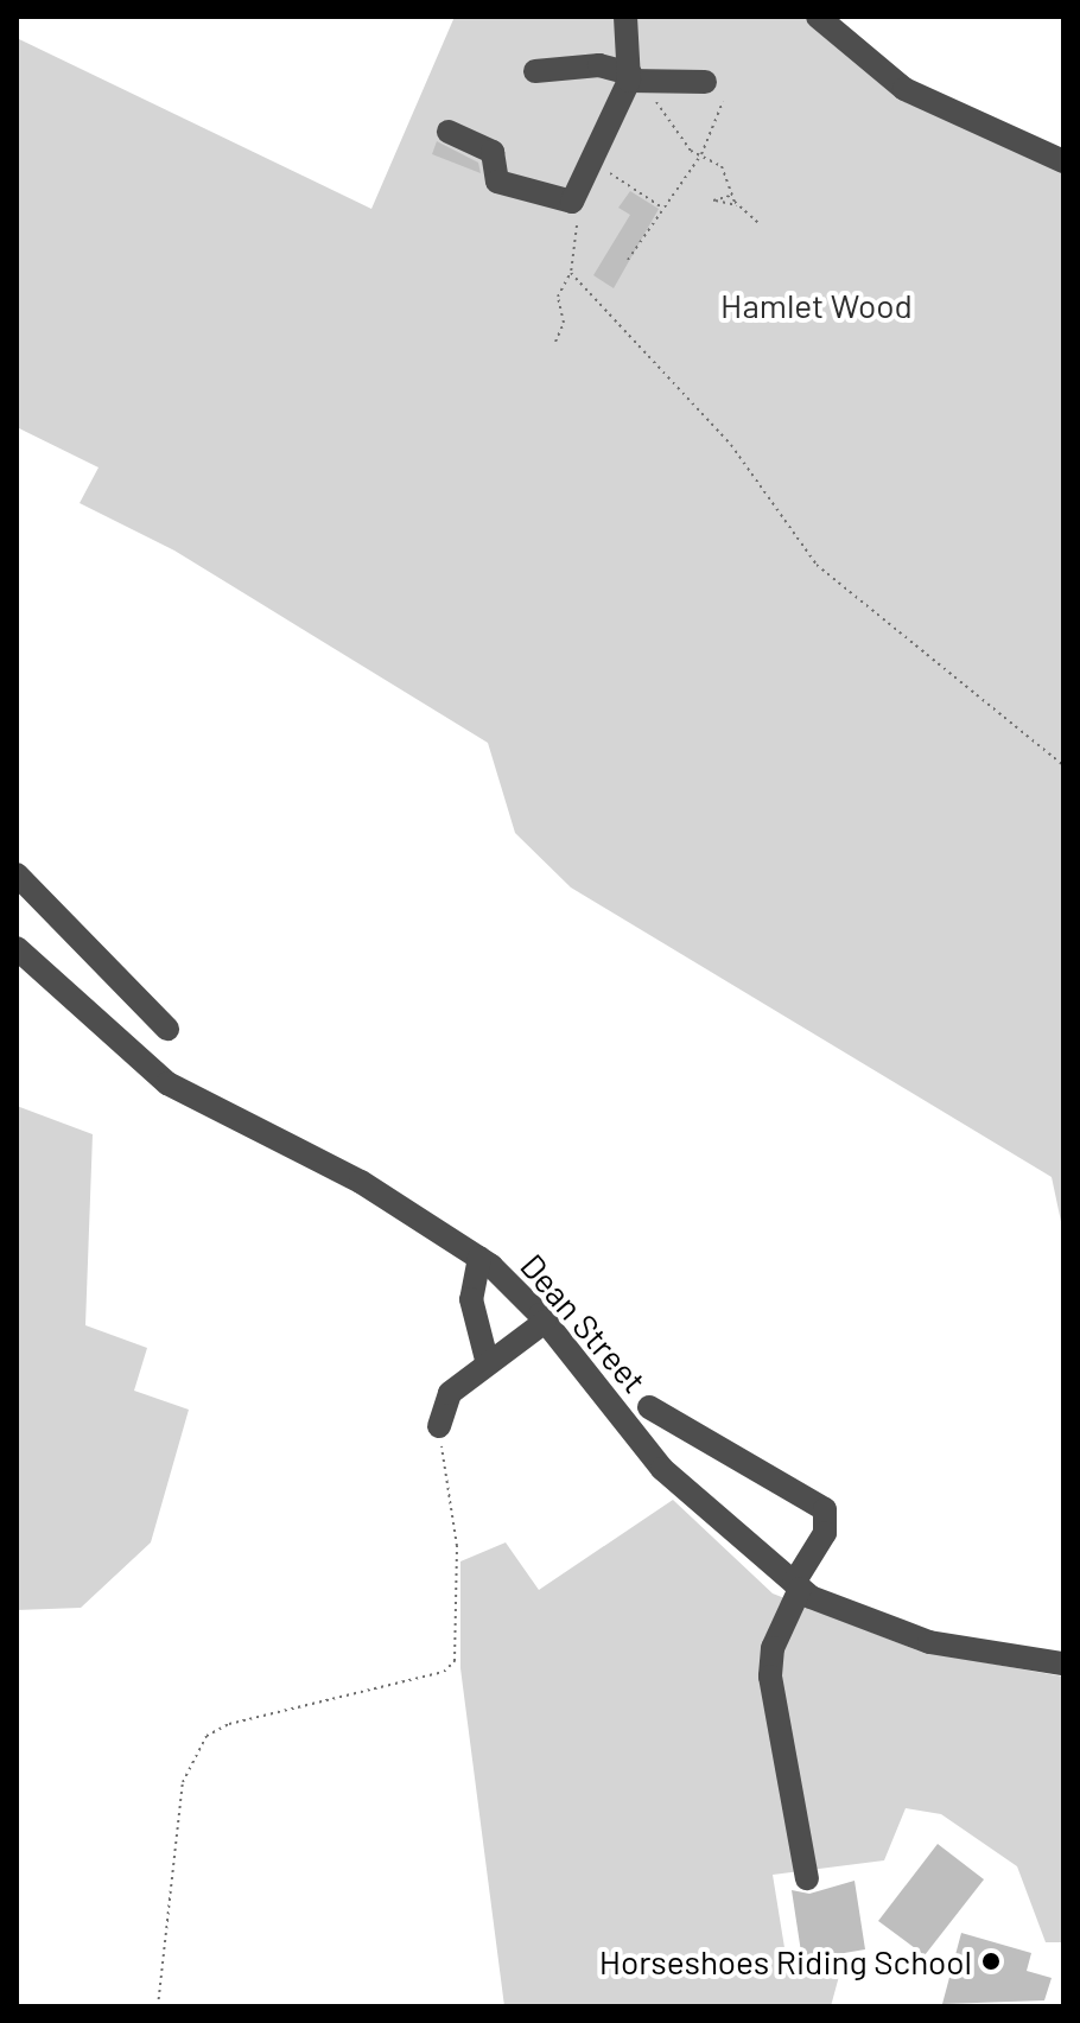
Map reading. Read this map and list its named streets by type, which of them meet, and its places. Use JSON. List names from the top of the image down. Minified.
{"streets":{"street":["Dean Street"]},"parks":["Hamlet Wood"],"places":["Horseshoes Riding School"]}
